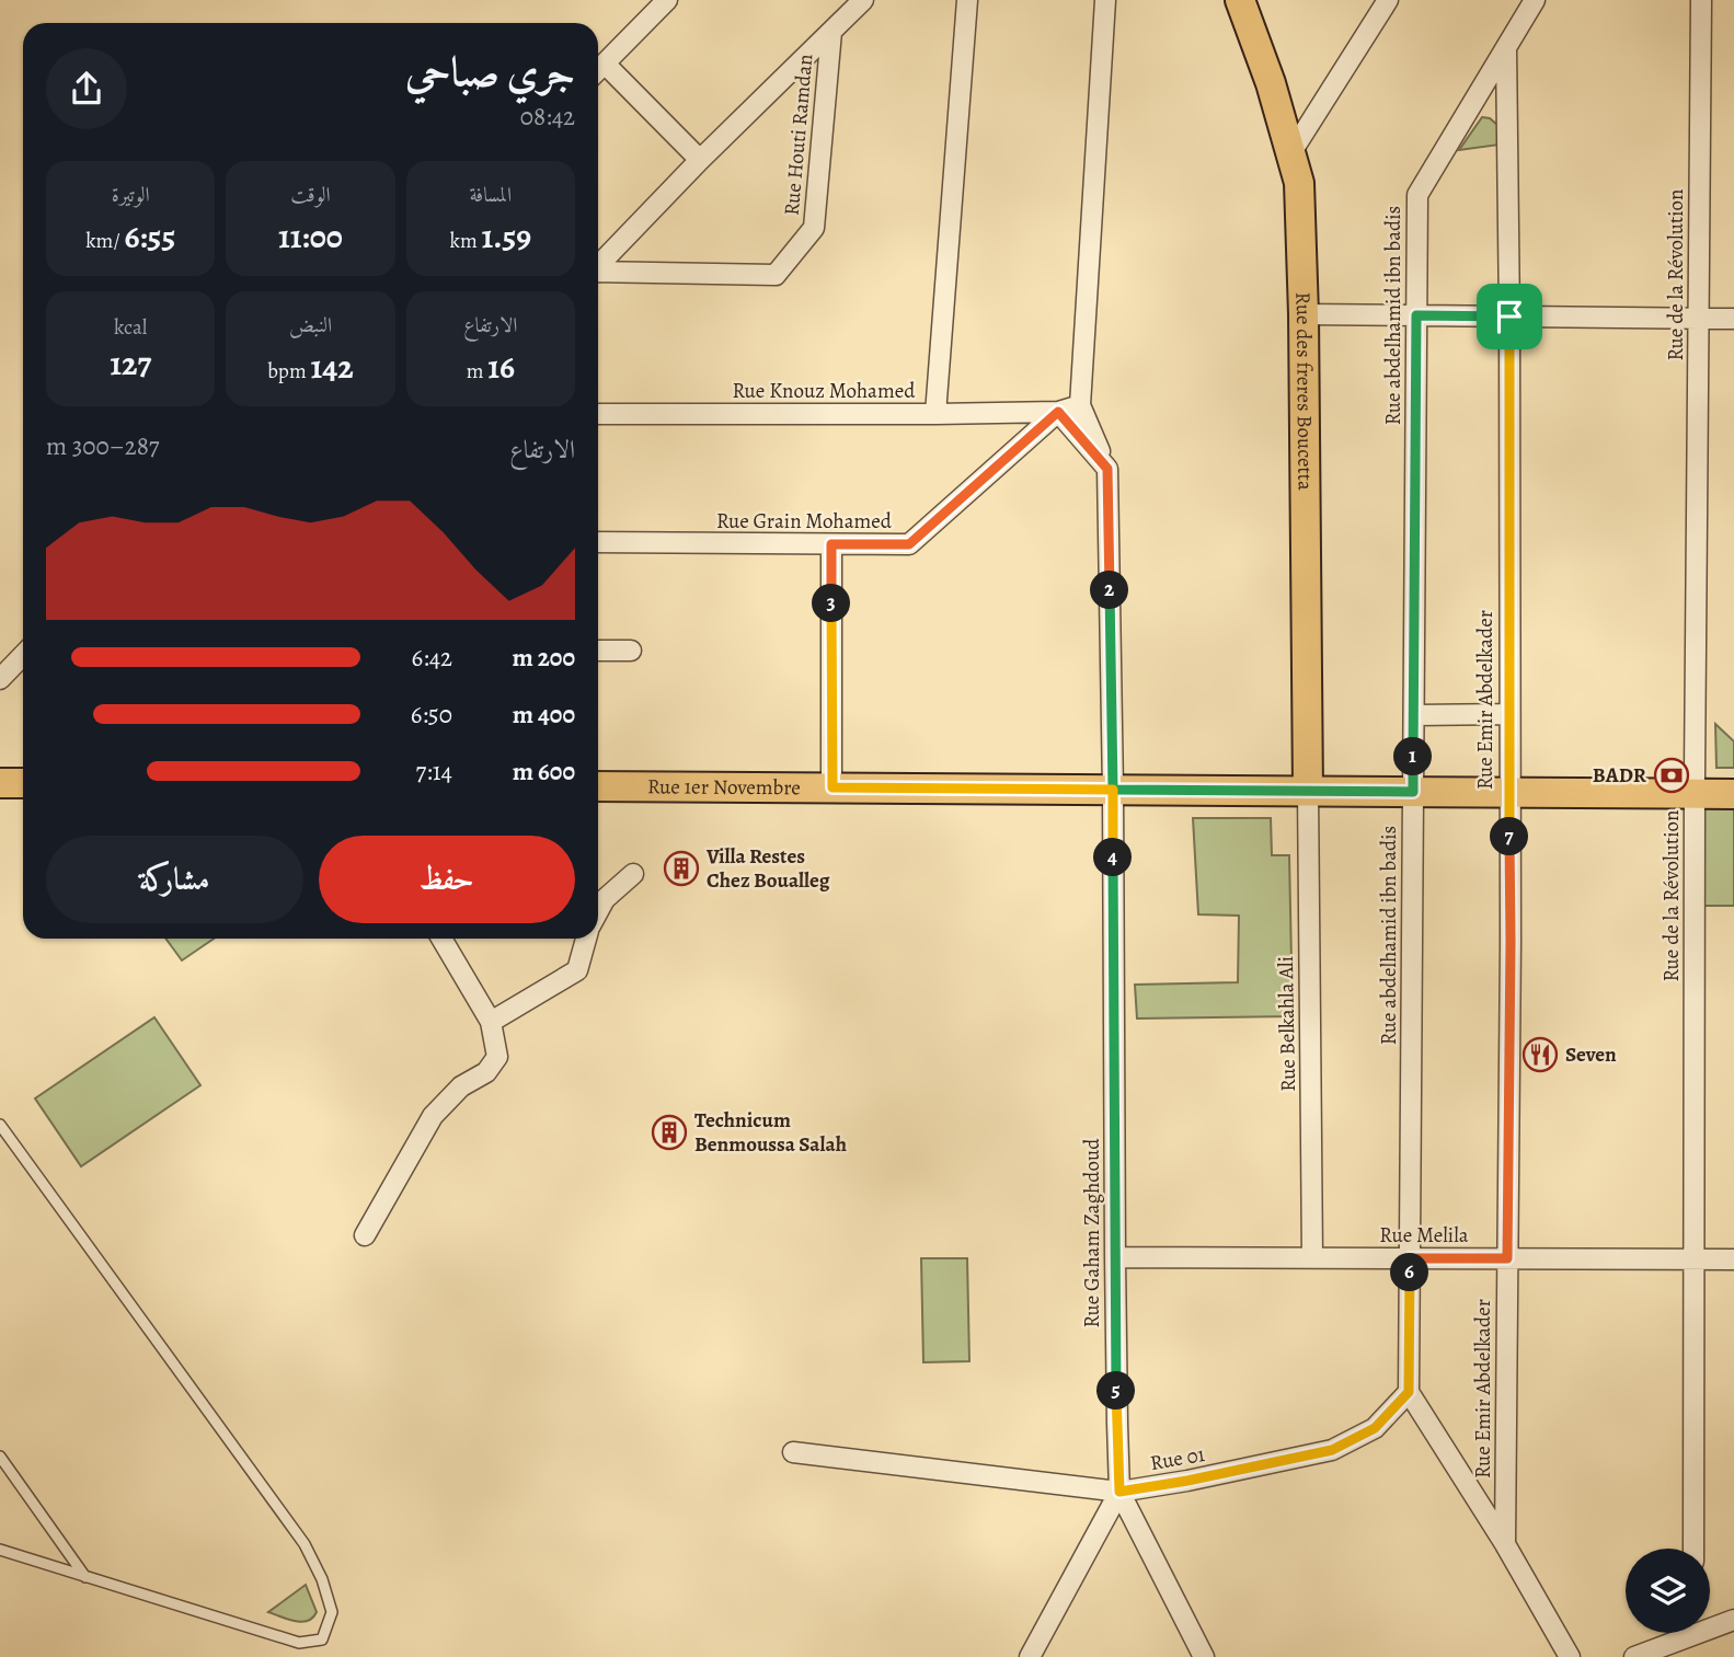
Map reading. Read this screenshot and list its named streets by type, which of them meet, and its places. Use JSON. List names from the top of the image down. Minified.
{"streets":{"main road":["Rue des freres Boucetta","Rue 1er Novembre"],"street":["Rue Houti Ramdan","Rue de la Révolution","Rue abdelhamid ibn badis","Rue Knouz Mohamed","Rue Grain Mohamed","Rue Emir Abdelkader","Rue Belkahla Ali","Rue Gaham Zaghdoud","Rue Melila","Rue 01"]},"crossings":[["Rue de la Révolution","Rue 1er Novembre"],["Rue de la Révolution","Rue Melila"],["Rue abdelhamid ibn badis","Rue Emir Abdelkader"],["Rue abdelhamid ibn badis","Rue 1er Novembre"],["Rue abdelhamid ibn badis","Rue Melila"],["Rue abdelhamid ibn badis","Rue 01"],["Rue des freres Boucetta","Rue 1er Novembre"],["Rue des freres Boucetta","Rue Belkahla Ali"],["Rue Knouz Mohamed","Rue Grain Mohamed"],["Rue Emir Abdelkader","Rue 1er Novembre"],["Rue Emir Abdelkader","Rue Melila"],["Rue 1er Novembre","Rue Belkahla Ali"],["Rue 1er Novembre","Rue Gaham Zaghdoud"],["Rue Belkahla Ali","Rue Melila"],["Rue Gaham Zaghdoud","Rue Melila"],["Rue Gaham Zaghdoud","Rue 01"]],"places":{"bank":["BADR"],"building":["Villa Restes Chez Boualleg","Technicum Benmoussa Salah"],"restaurant":["Seven"]},"page":{"heading":["جري صباحي","08:42"],"stats":[["المسافة","1.59 km"],["الوقت","11:00"],["الوتيرة","6:55 /km"],["الارتفاع","16 m"],["النبض","142 bpm"],["kcal","127"]],"chart":["الارتفاع","287–300 m"],"pins":["2","3","1","7","4","6","5"],"list":[{"name":"200 m","note":"6:42"},{"name":"400 m","note":"6:50"},{"name":"600 m","note":"7:14"}],"buttons":["حفظ","مشاركة"]}}
